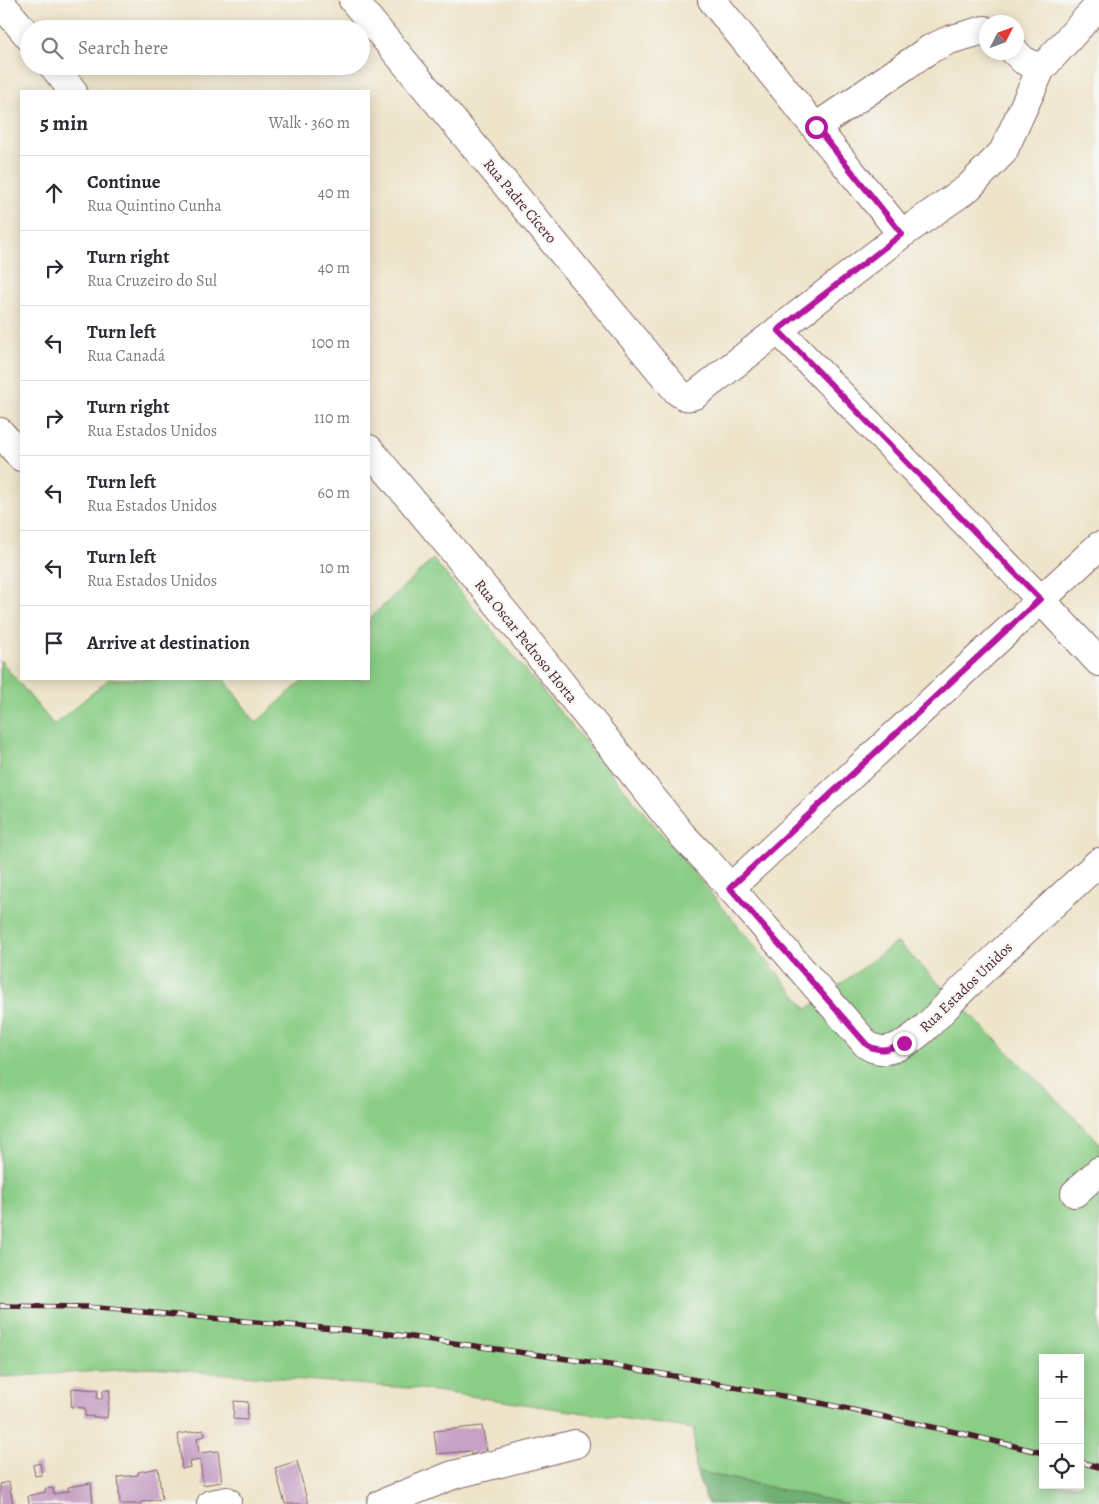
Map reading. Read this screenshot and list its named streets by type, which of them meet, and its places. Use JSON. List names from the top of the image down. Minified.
{"streets":{"street":["Rua Padre Cícero","Rua Oscar Pedroso Horta","Rua Estados Unidos"]},"crossings":[["Rua Oscar Pedroso Horta","Rua Estados Unidos"]],"north":"top right","page":{"search":"Search here","heading":["5 min","Walk · 360 m"],"list":[["Continue","Rua Quintino Cunha","40 m"],["Turn right","Rua Cruzeiro do Sul","40 m"],["Turn left","Rua Canadá","100 m"],["Turn right","Rua Estados Unidos","110 m"],["Turn left","Rua Estados Unidos","60 m"],["Turn left","Rua Estados Unidos","10 m"],"Arrive at destination"],"map_buttons":["+","−"]}}
